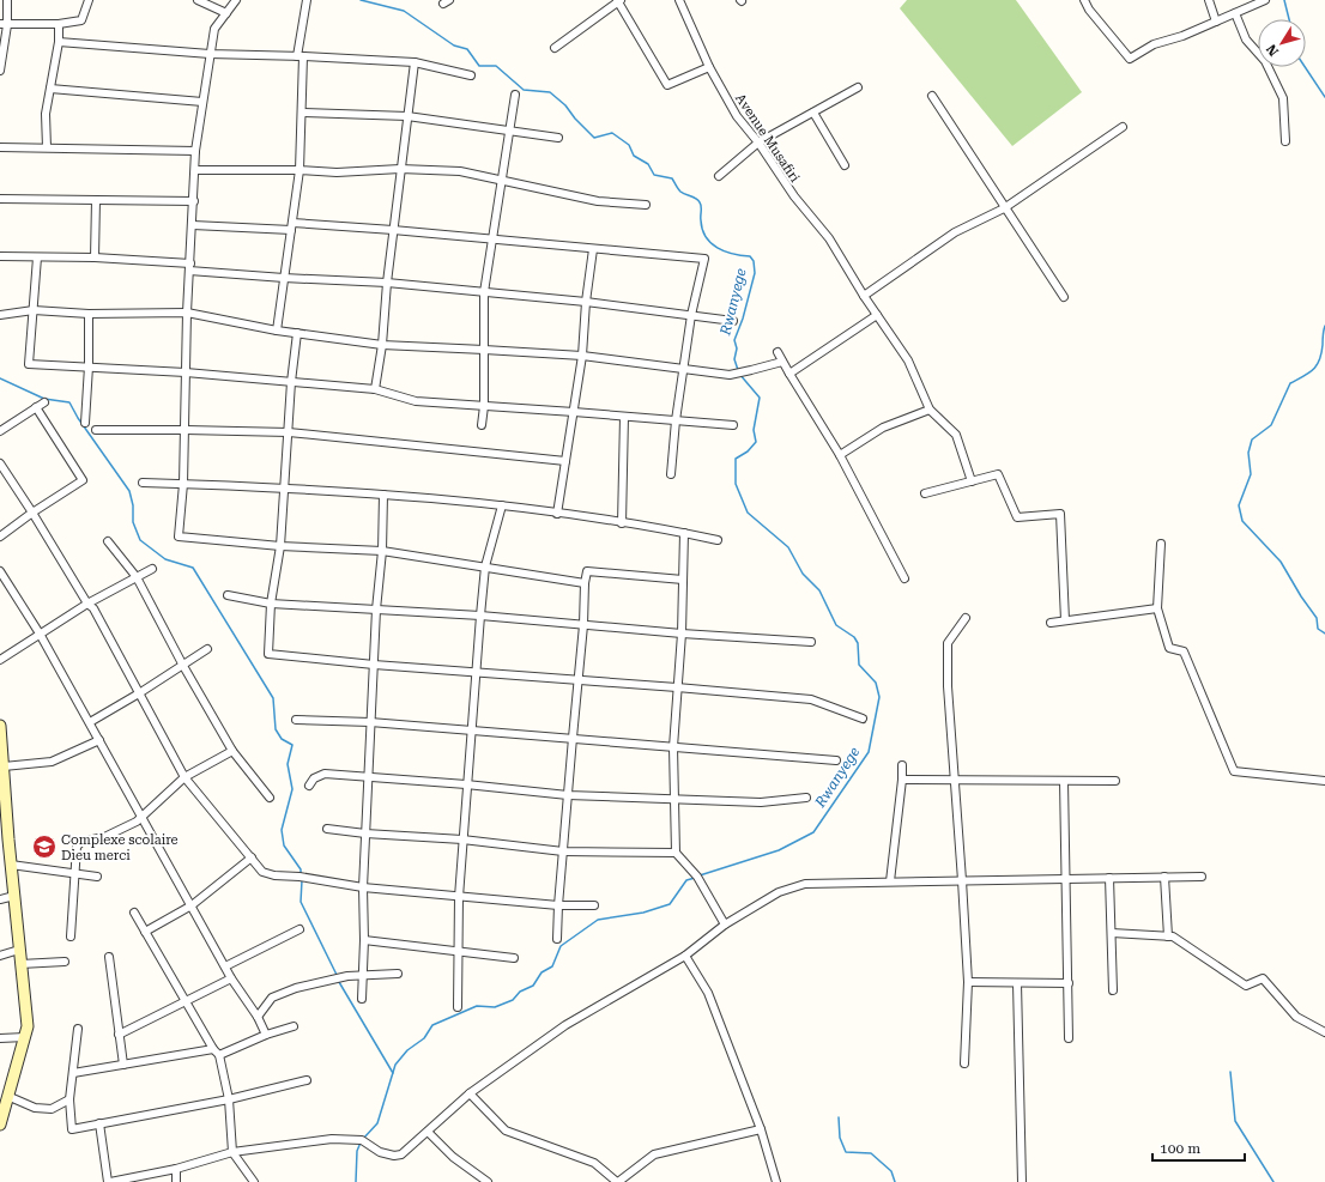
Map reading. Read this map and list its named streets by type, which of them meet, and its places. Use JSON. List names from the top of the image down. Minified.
{"streets":{"street":["Avenue Musafiri"]},"water":["Rwanyege"],"places":{"school or university":["Complexe scolaire Dieu merci"]},"scale_bar":"100 m","north":"bottom left"}
